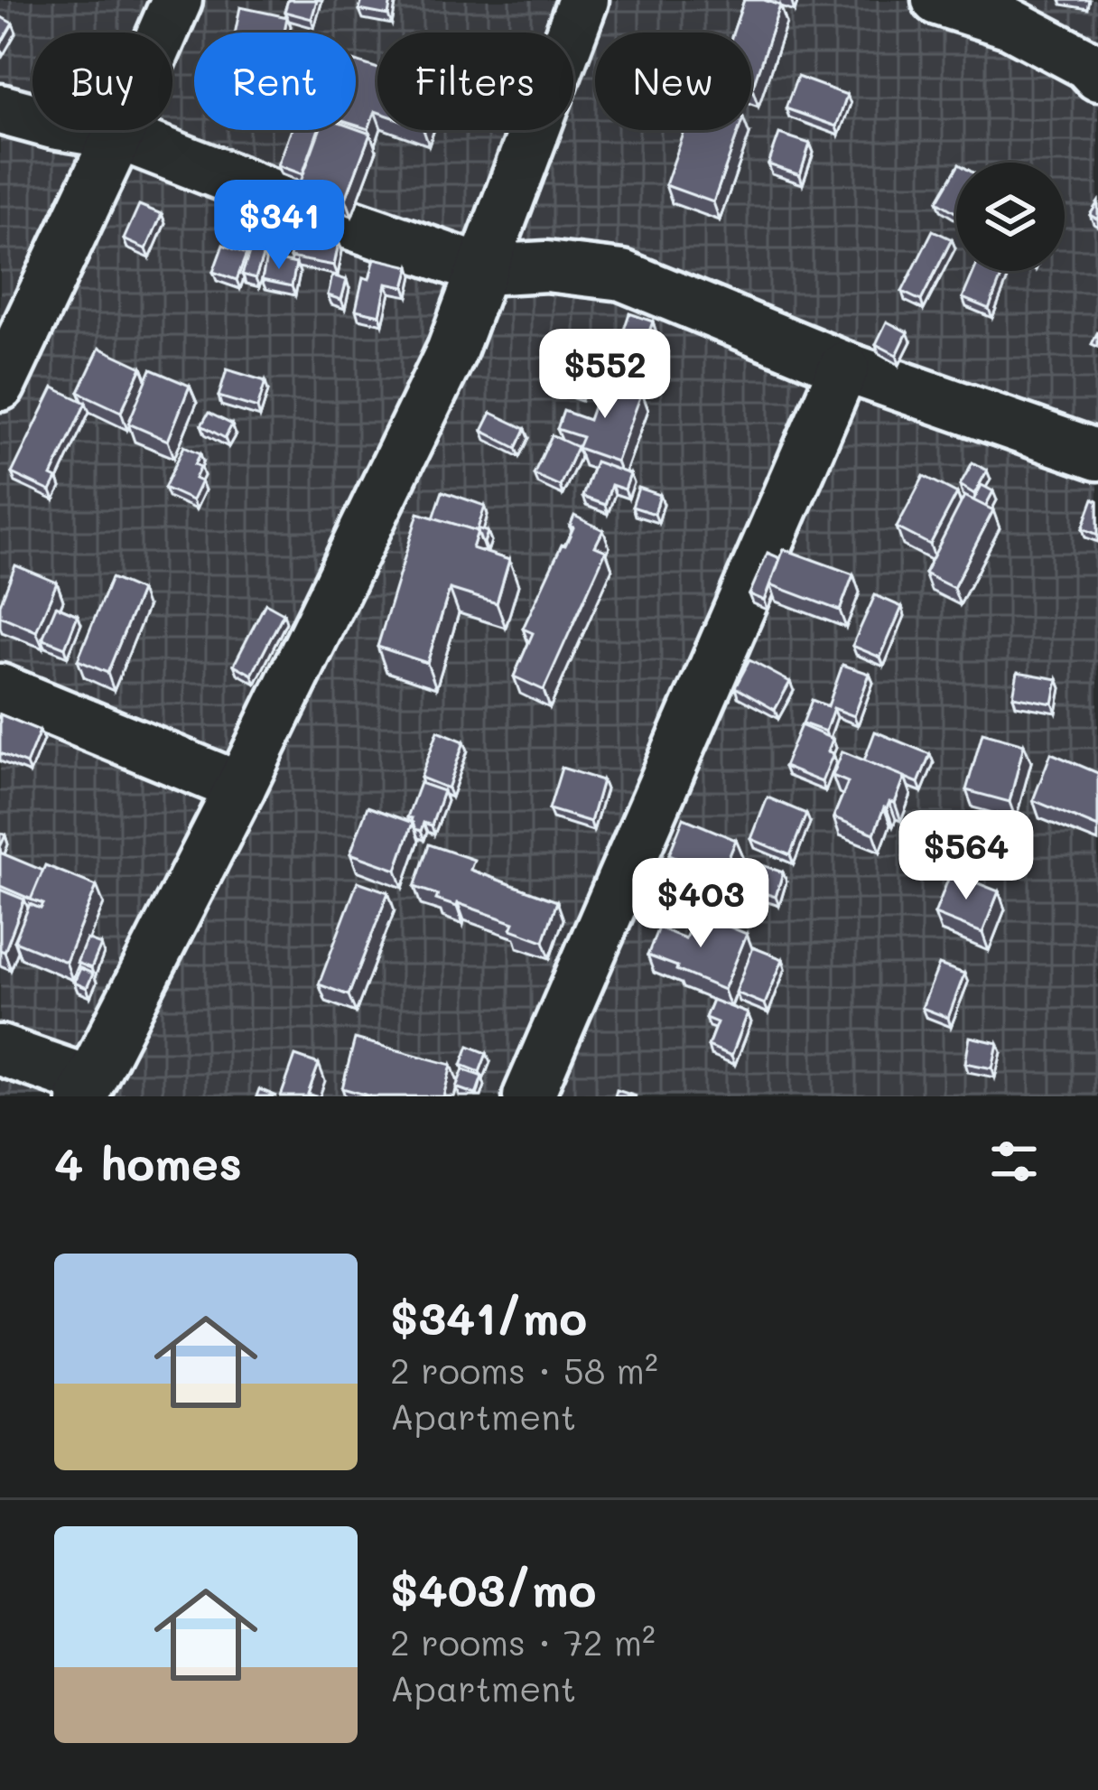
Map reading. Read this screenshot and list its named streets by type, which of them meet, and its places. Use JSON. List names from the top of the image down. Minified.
{"page":{"chip":["Buy","Rent","Filters","New"],"price":["$341","$552","$564","$403"],"heading":"4 homes","list":[{"name":"$341/mo","note":"2 rooms · 58 m² · Apartment"},{"name":"$403/mo","note":"2 rooms · 72 m² · Apartment"}]}}
